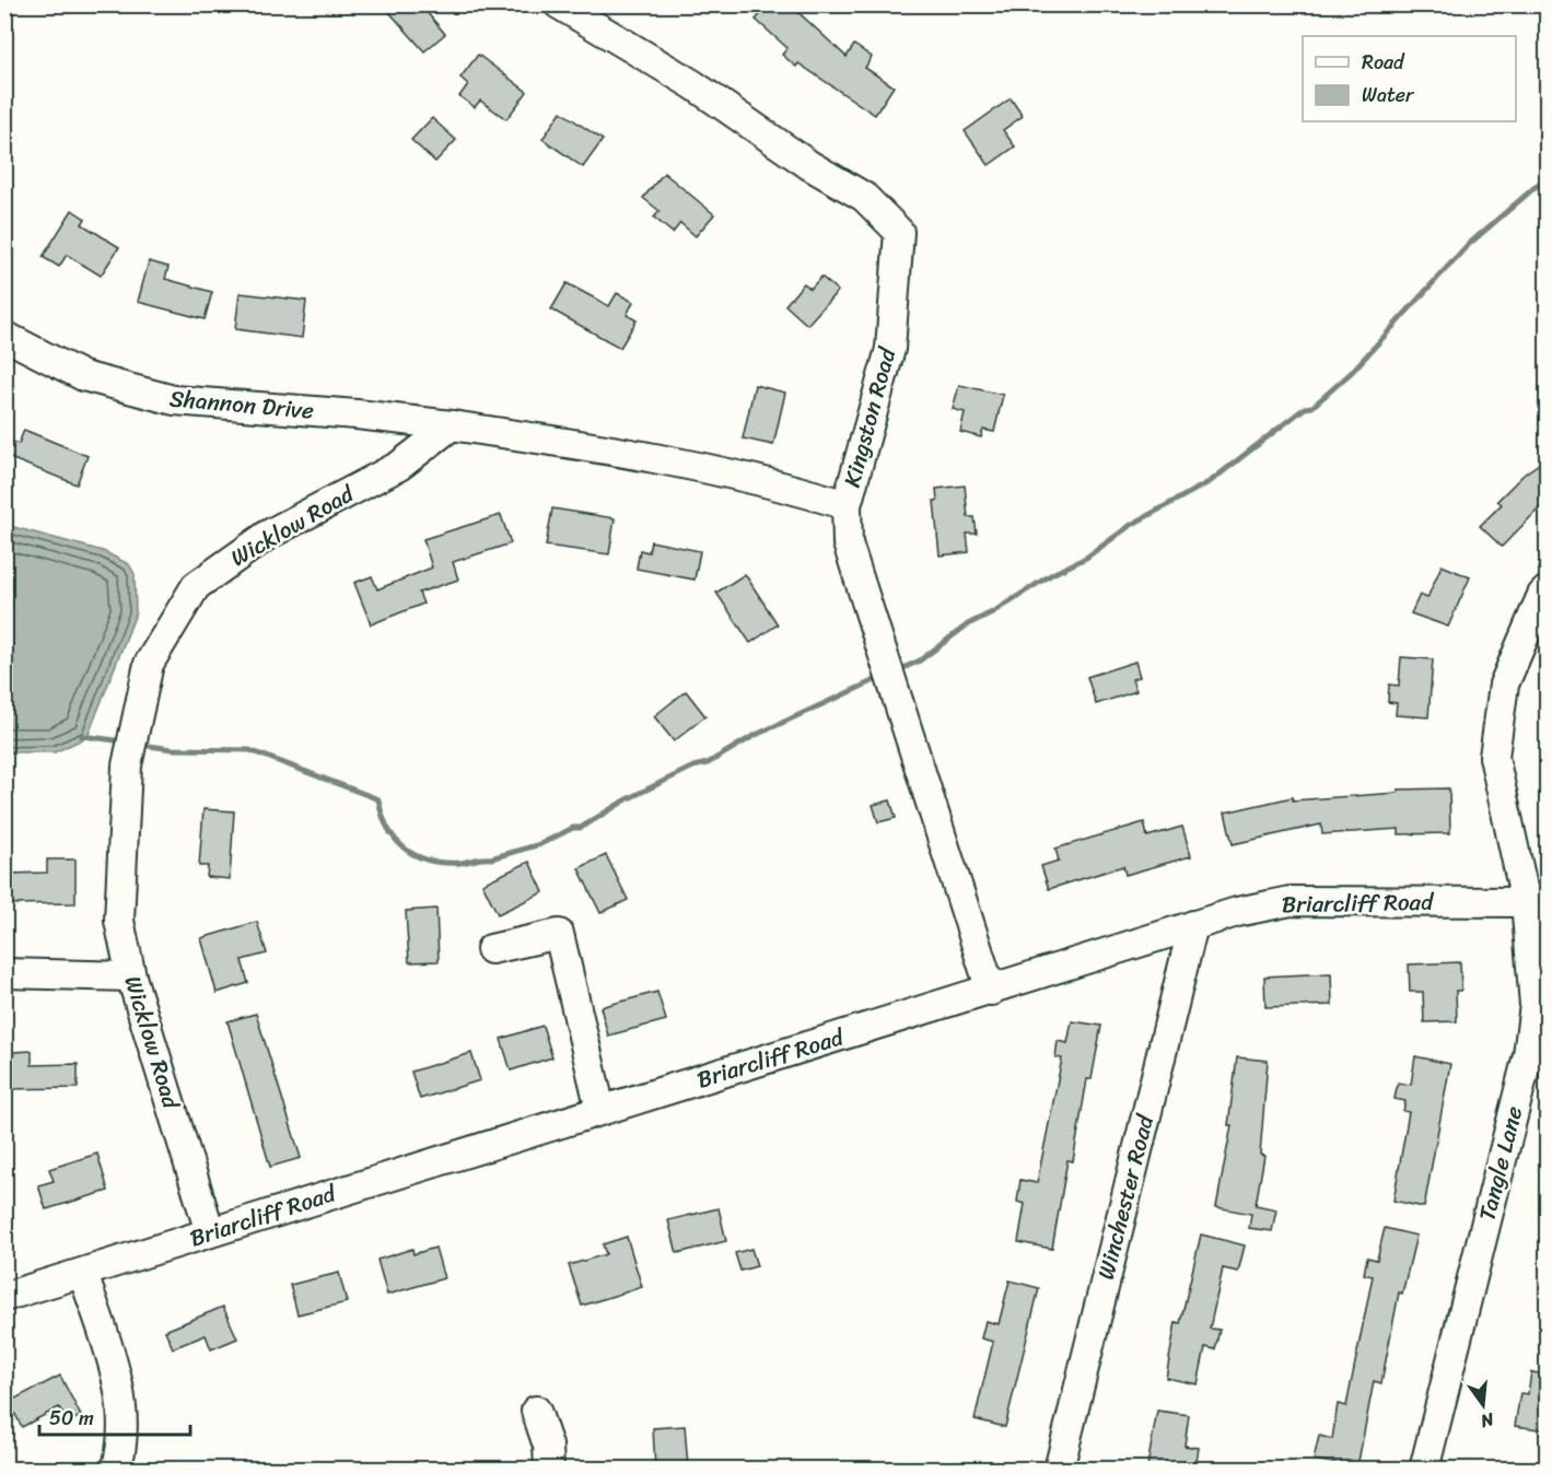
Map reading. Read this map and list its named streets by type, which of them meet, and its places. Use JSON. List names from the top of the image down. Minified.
{"streets":{"street":["Shannon Drive","Kingston Road","Wicklow Road","Briarcliff Road","Tangle Lane","Winchester Road"]},"crossings":[["Shannon Drive","Wicklow Road"],["Kingston Road","Briarcliff Road"],["Wicklow Road","Briarcliff Road"],["Briarcliff Road","Tangle Lane"],["Briarcliff Road","Winchester Road"]],"legend":["Road","Water"],"scale_bar":"50 m","north":"bottom"}
